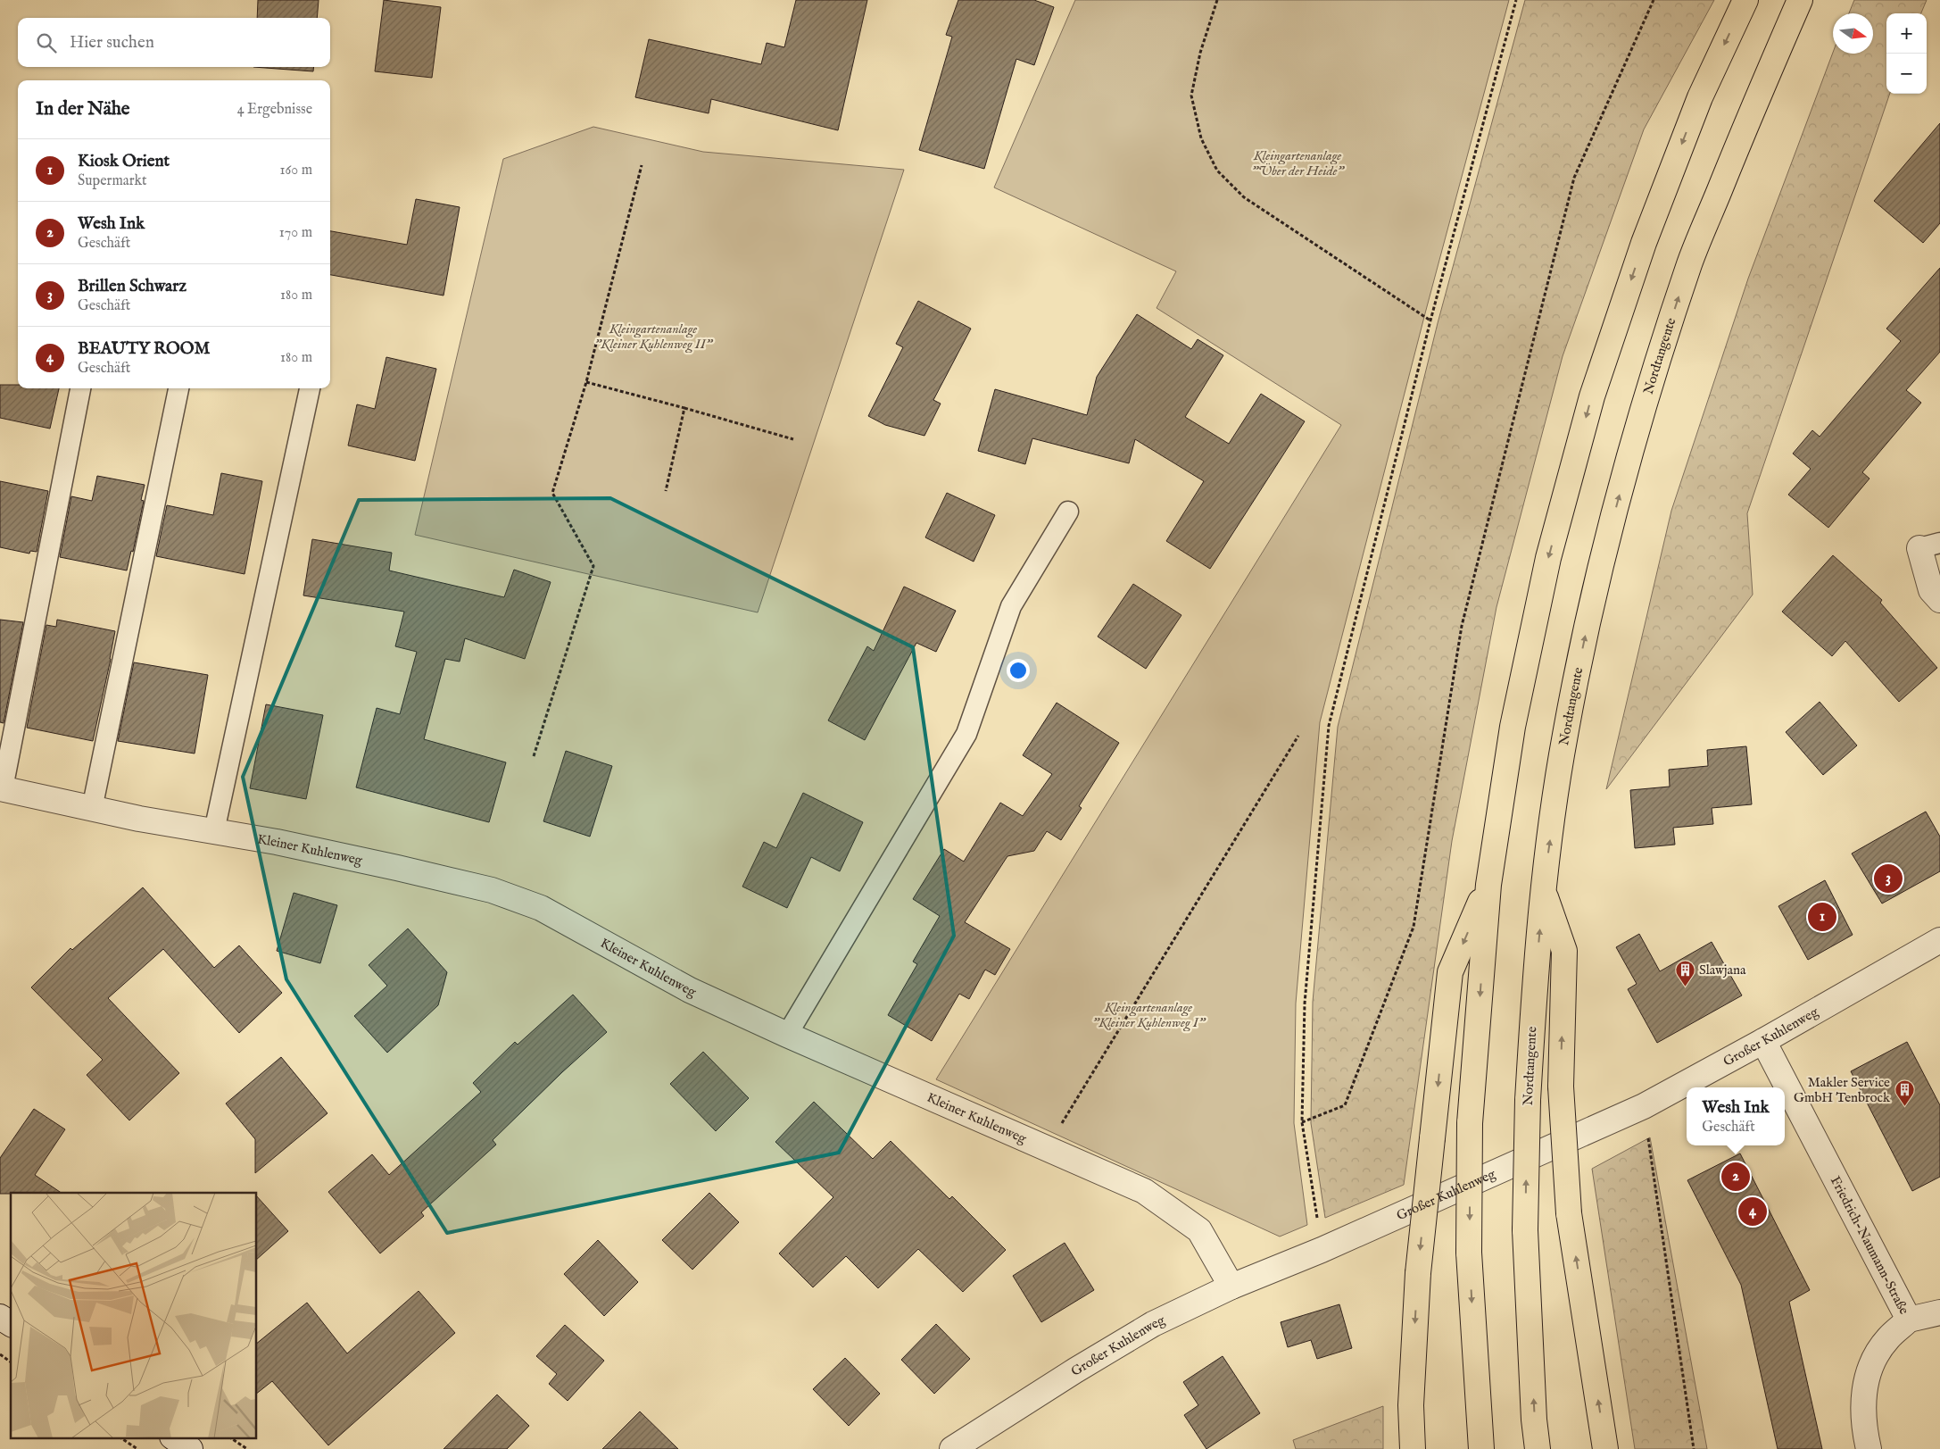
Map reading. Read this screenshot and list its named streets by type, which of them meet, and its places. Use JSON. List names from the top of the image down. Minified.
{"streets":{"highway":["Nordtangente"],"street":["Kleiner Kuhlenweg","Großer Kuhlenweg","Friedrich-Naumann-Straße"]},"crossings":[["Kleiner Kuhlenweg","Großer Kuhlenweg"],["Großer Kuhlenweg","Friedrich-Naumann-Straße"]],"parks":["Kleingartenanlage \"Über der Heide\"","Kleingartenanlage \"Kleiner Kuhlenweg II\"","Kleingartenanlage \"Kleiner Kuhlenweg I\""],"places":{"building":["Slawjana","Makler Service GmbH Tenbrock"]},"north":"right","page":{"map_buttons":["+","−"],"search":"Hier suchen","heading":["In der Nähe","4 Ergebnisse"],"list":[{"mark":"1","name":"Kiosk Orient","note":"Supermarkt","value":"160 m"},{"mark":"2","name":"Wesh Ink","note":"Geschäft","value":"170 m"},{"mark":"3","name":"Brillen Schwarz","note":"Geschäft","value":"180 m"},{"mark":"4","name":"BEAUTY ROOM","note":"Geschäft","value":"180 m"}],"pins":["3","1","2","4"],"popup":["Wesh Ink","Geschäft"]}}
